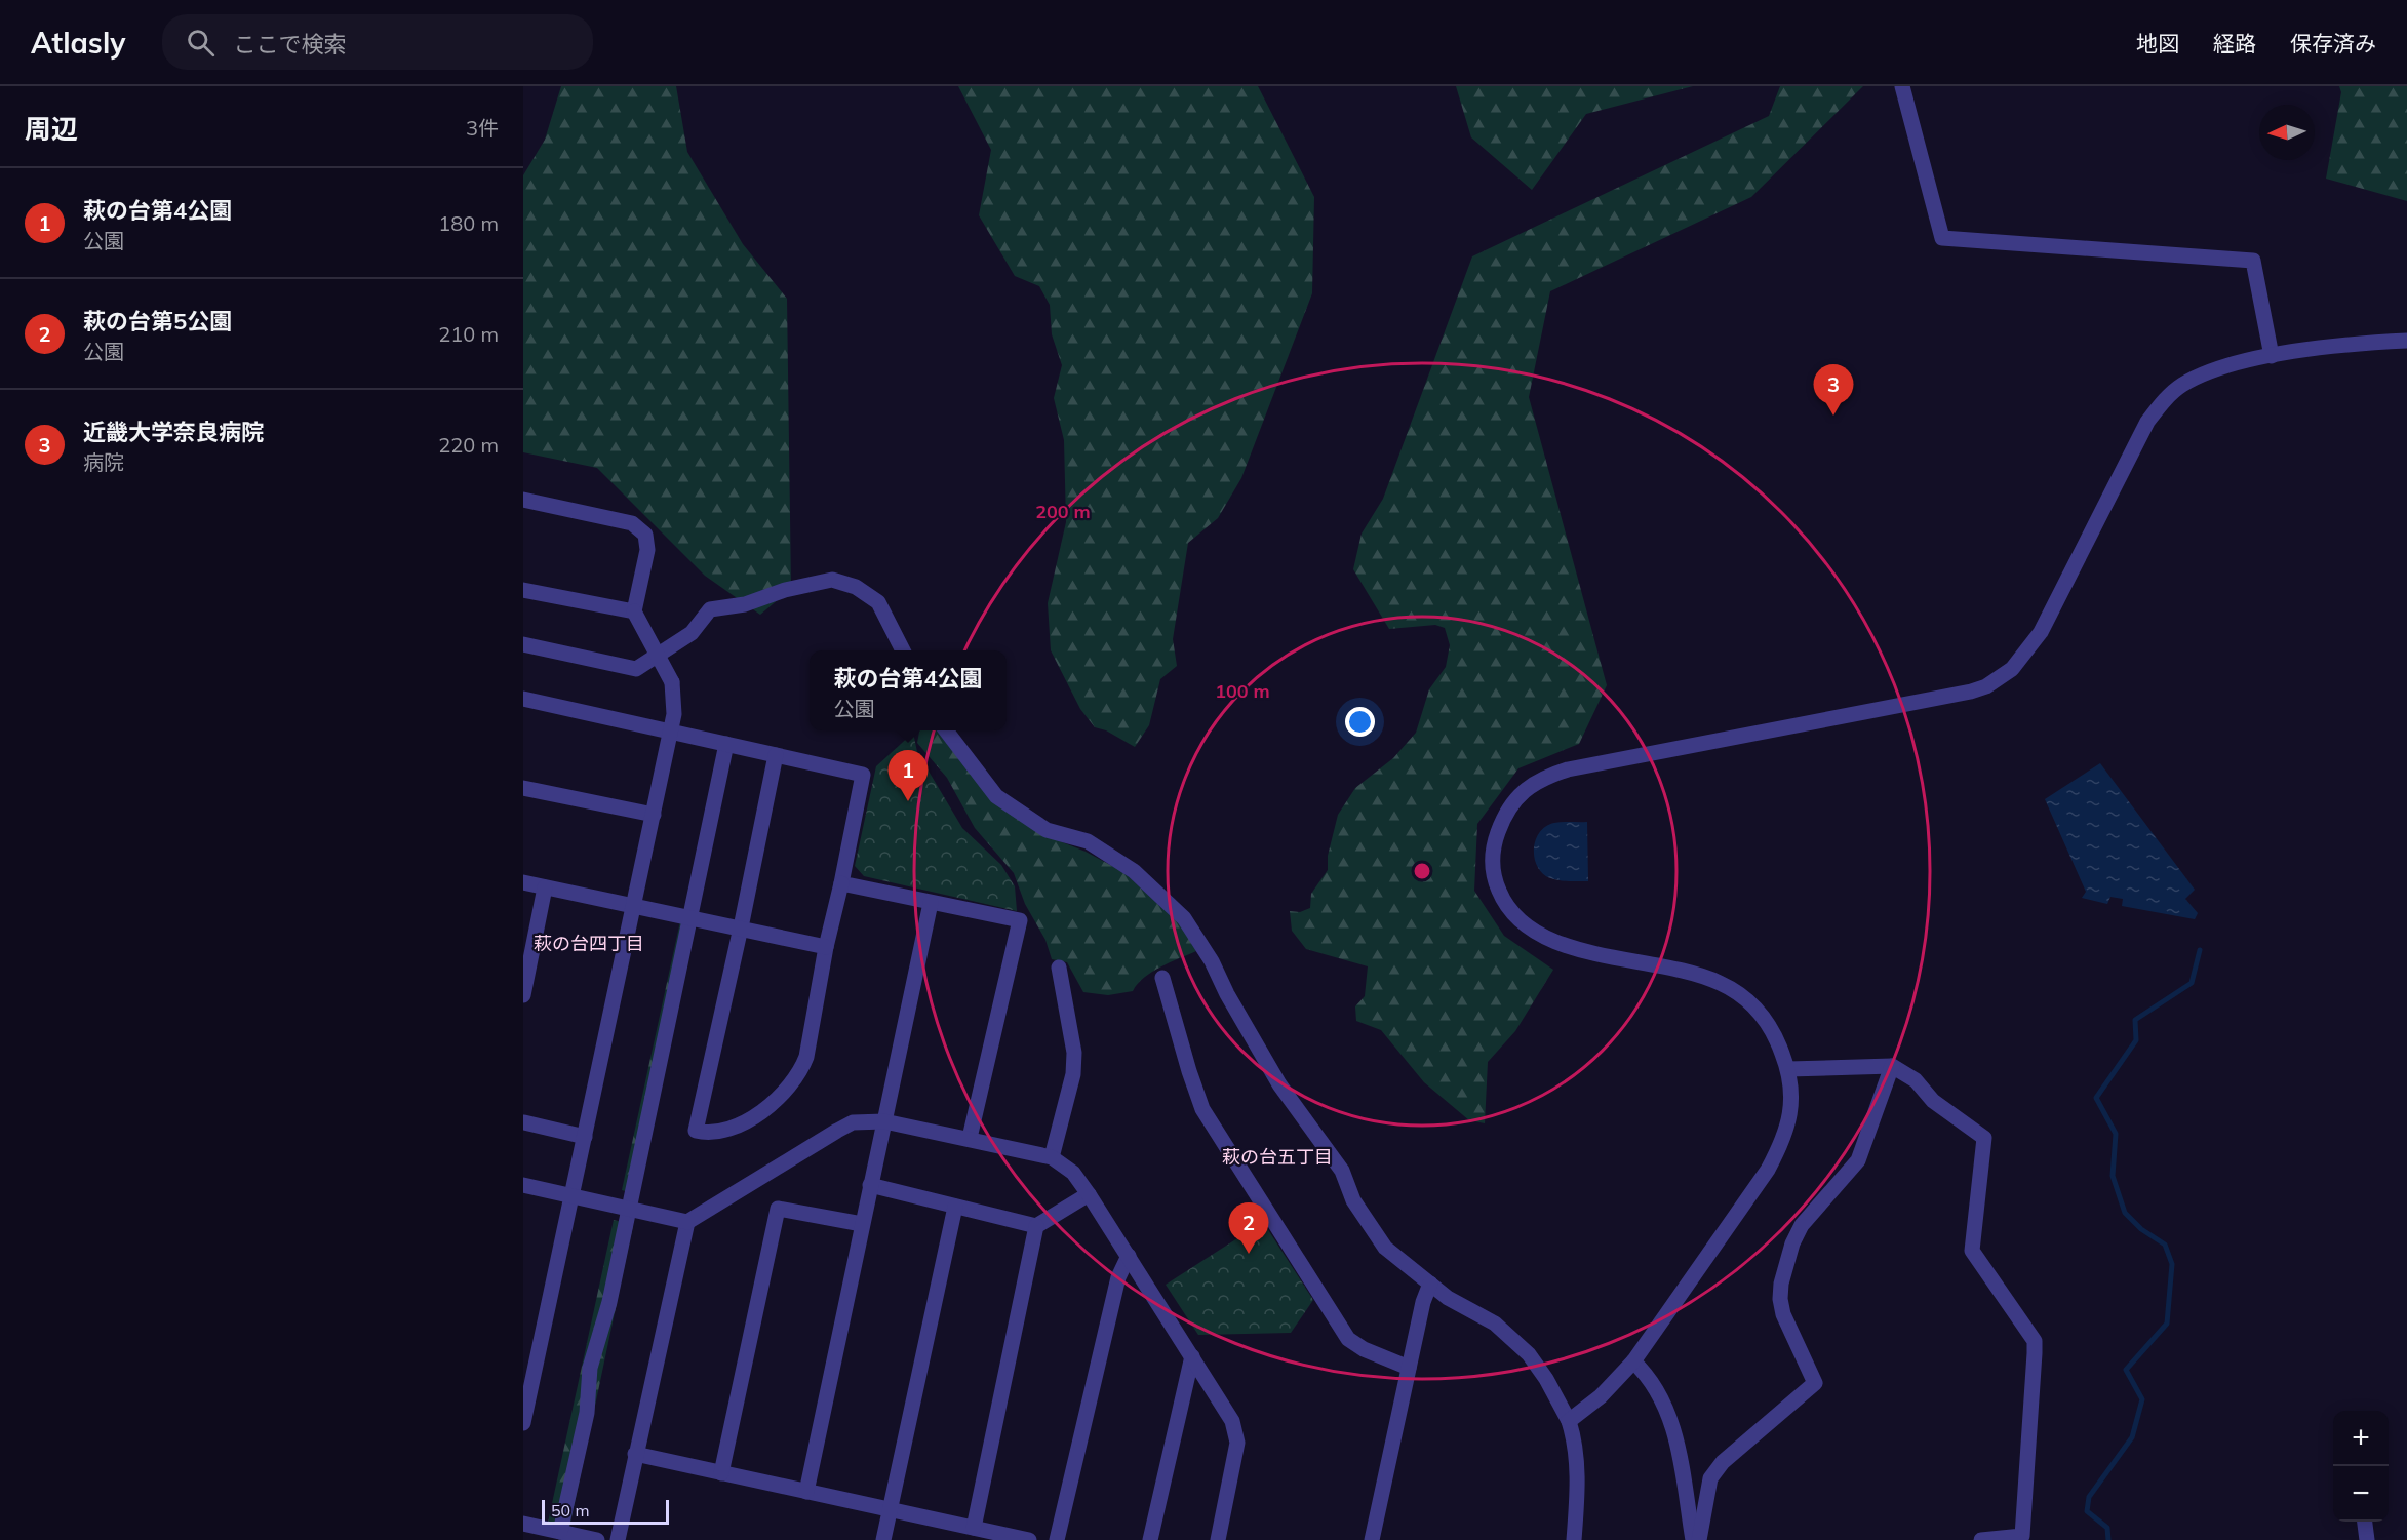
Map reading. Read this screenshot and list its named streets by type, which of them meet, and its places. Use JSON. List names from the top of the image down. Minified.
{"districts":["萩の台四丁目","萩の台五丁目"],"scale_bar":"50 m","north":"left","page":{"header":"Atlasly","search":"ここで検索","nav":["地図","経路","保存済み"],"heading":["周辺","3件"],"list":[{"mark":"1","name":"萩の台第4公園","note":"公園","value":"180 m"},{"mark":"2","name":"萩の台第5公園","note":"公園","value":"210 m"},{"mark":"3","name":"近畿大学奈良病院","note":"病院","value":"220 m"}],"pins":["3","1","2"],"popup":["萩の台第4公園","公園"],"map_buttons":["+","−"],"scale":"50 m"},"rings":["200 m","100 m"]}
